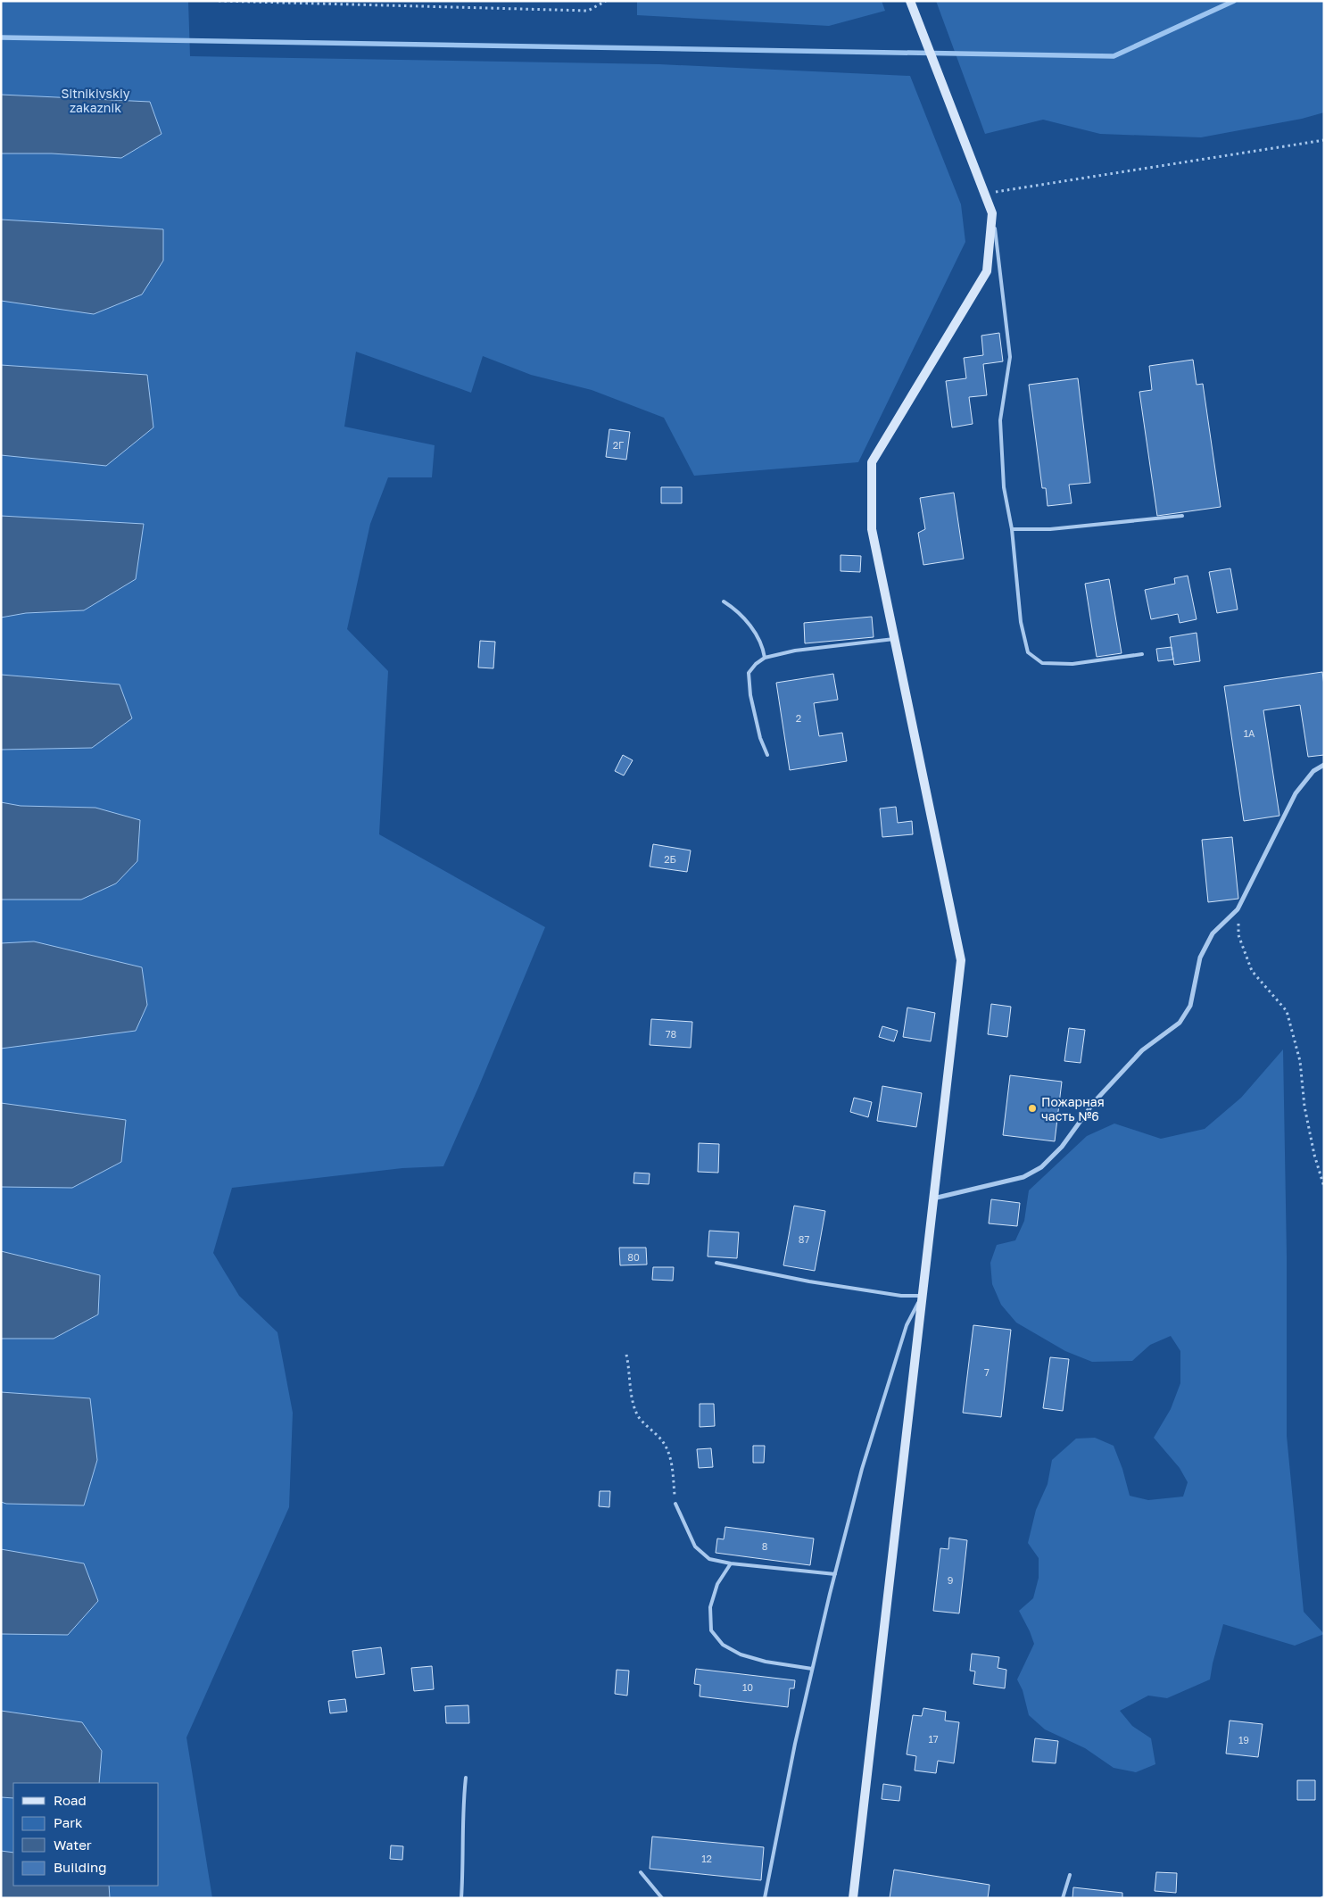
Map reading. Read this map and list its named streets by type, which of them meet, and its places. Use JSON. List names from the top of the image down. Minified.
{"parks":["Sitnikivskiy zakaznik"],"places":["Пожарная часть №6"],"house_numbers":["2Г","2","1А","2Б","78","87","80","7","8","9","10","17","19","12"],"legend":["Road","Park","Water","Building"]}
